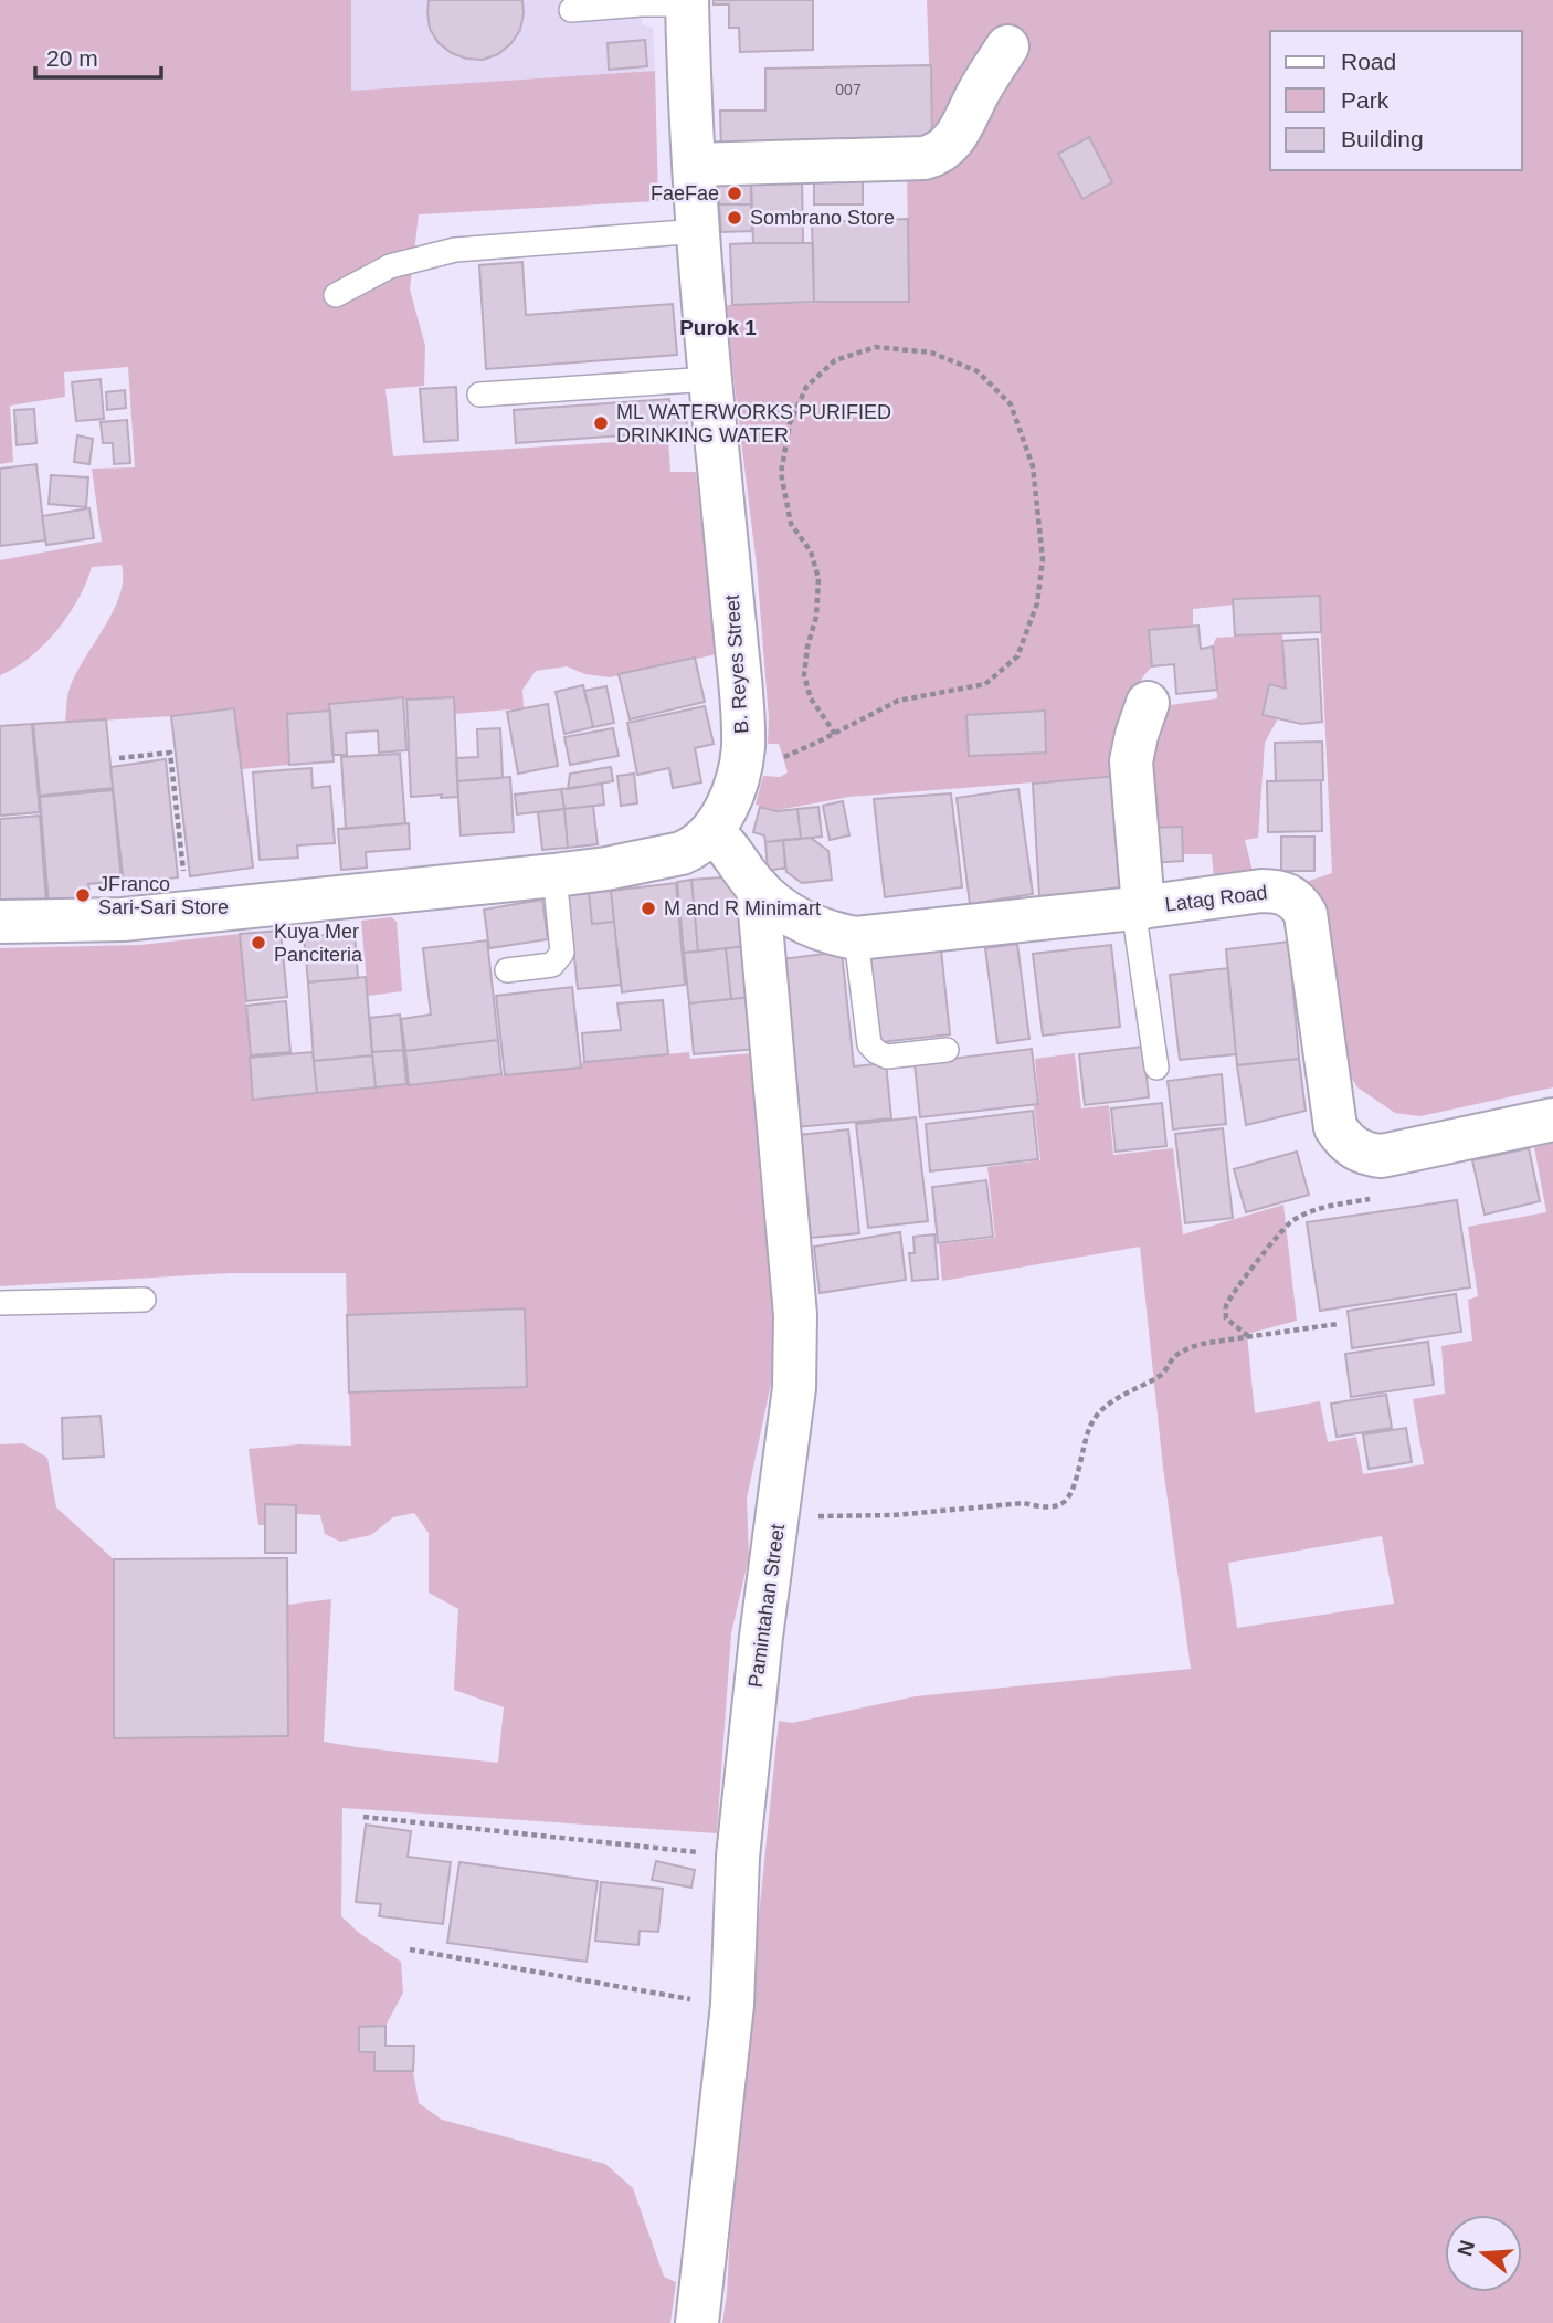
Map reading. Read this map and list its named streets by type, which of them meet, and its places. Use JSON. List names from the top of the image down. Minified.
{"streets":{"street":["B. Reyes Street","Latag Road","Pamintahan Street"]},"crossings":[["B. Reyes Street","Latag Road"],["Latag Road","Pamintahan Street"]],"districts":["Purok 1"],"places":["FaeFae","Sombrano Store","ML WATERWORKS PURIFIED DRINKING WATER","JFranco Sari-Sari Store","M and R Minimart","Kuya Mer Panciteria"],"house_numbers":["007"],"legend":["Road","Park","Building"],"scale_bar":"20 m","north":"left"}
